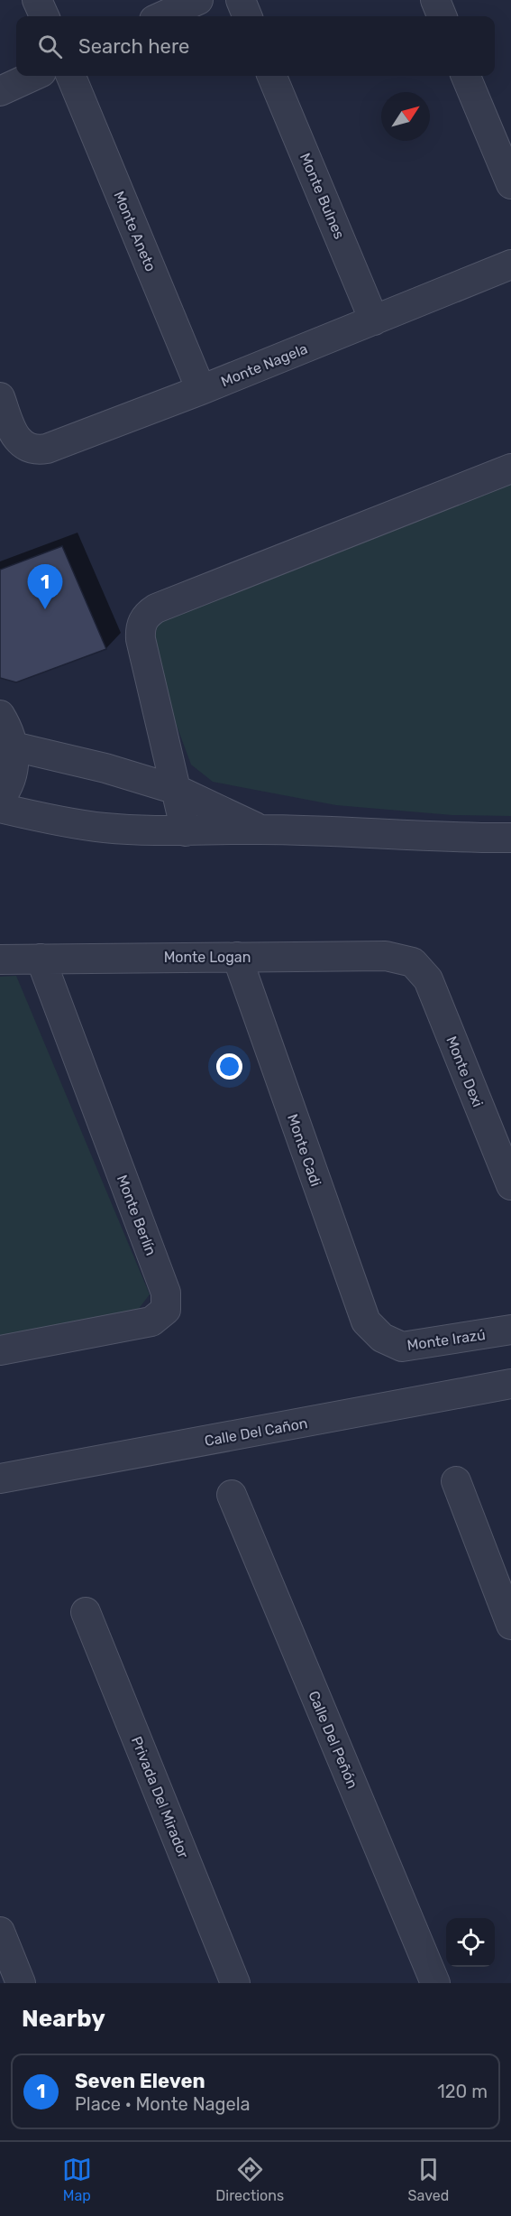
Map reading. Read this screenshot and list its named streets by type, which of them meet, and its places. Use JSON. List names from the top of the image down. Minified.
{"streets":{"street":["Monte Bulnes","Monte Aneto","Monte Nagela","Monte Logan","Monte Dexi","Monte Cadi","Monte Berlín","Monte Irazú","Calle Del Cañon","Calle Del Peñón","Privada Del Mirador"]},"crossings":[["Monte Bulnes","Monte Nagela"],["Monte Aneto","Monte Nagela"],["Monte Logan","Monte Dexi"],["Monte Logan","Monte Cadi"],["Monte Logan","Monte Berlín"],["Monte Cadi","Monte Irazú"]],"north":"top right","page":{"search":"Search here","pins":"1","heading":"Nearby","list":[{"mark":"1","name":"Seven Eleven","note":"Place · Monte Nagela","value":"120 m"}],"nav":["Map","Directions","Saved"]}}
